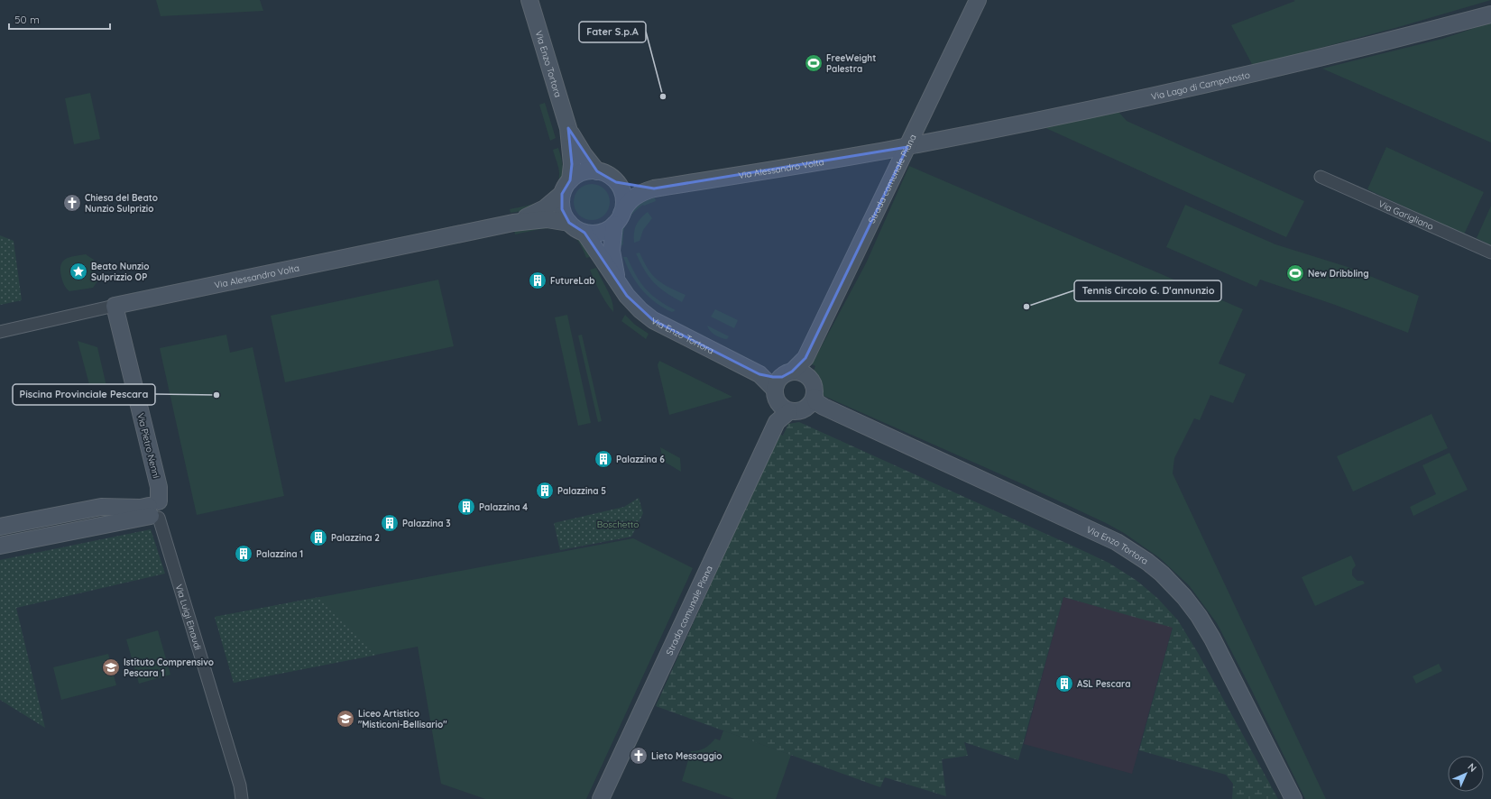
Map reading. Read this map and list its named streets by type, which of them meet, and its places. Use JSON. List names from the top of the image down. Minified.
{"streets":{"street":["Via Enzo Tortora","Via Lago di Campotosto","Via Alessandro Volta","Strada comunale Piana","Via Garigliano","Via Pietro Nenni","Via Luigi Einaudi"]},"crossings":[["Via Enzo Tortora","Via Alessandro Volta"],["Via Enzo Tortora","Strada comunale Piana"],["Via Lago di Campotosto","Via Alessandro Volta"],["Via Lago di Campotosto","Strada comunale Piana"],["Via Alessandro Volta","Strada comunale Piana"],["Via Alessandro Volta","Via Pietro Nenni"],["Via Pietro Nenni","Via Luigi Einaudi"]],"parks":["Boschetto"],"places":{"sports":["FreeWeight Palestra","New Dribbling"],"other":["Fater S.p.A","Tennis Circolo G. D'annunzio","Piscina Provinciale Pescara"],"church":["Chiesa del Beato Nunzio Sulprizio","Lieto Messaggio"],"place":["Beato Nunzio Sulprizzio OP"],"building":["FutureLab","Palazzina 6","Palazzina 5","Palazzina 4","Palazzina 3","Palazzina 2","Palazzina 1","ASL Pescara"],"school or university":["Istituto Comprensivo Pescara 1","Liceo Artistico \"Misticoni-Bellisario\""]},"scale_bar":"50 m","north":"top right"}
